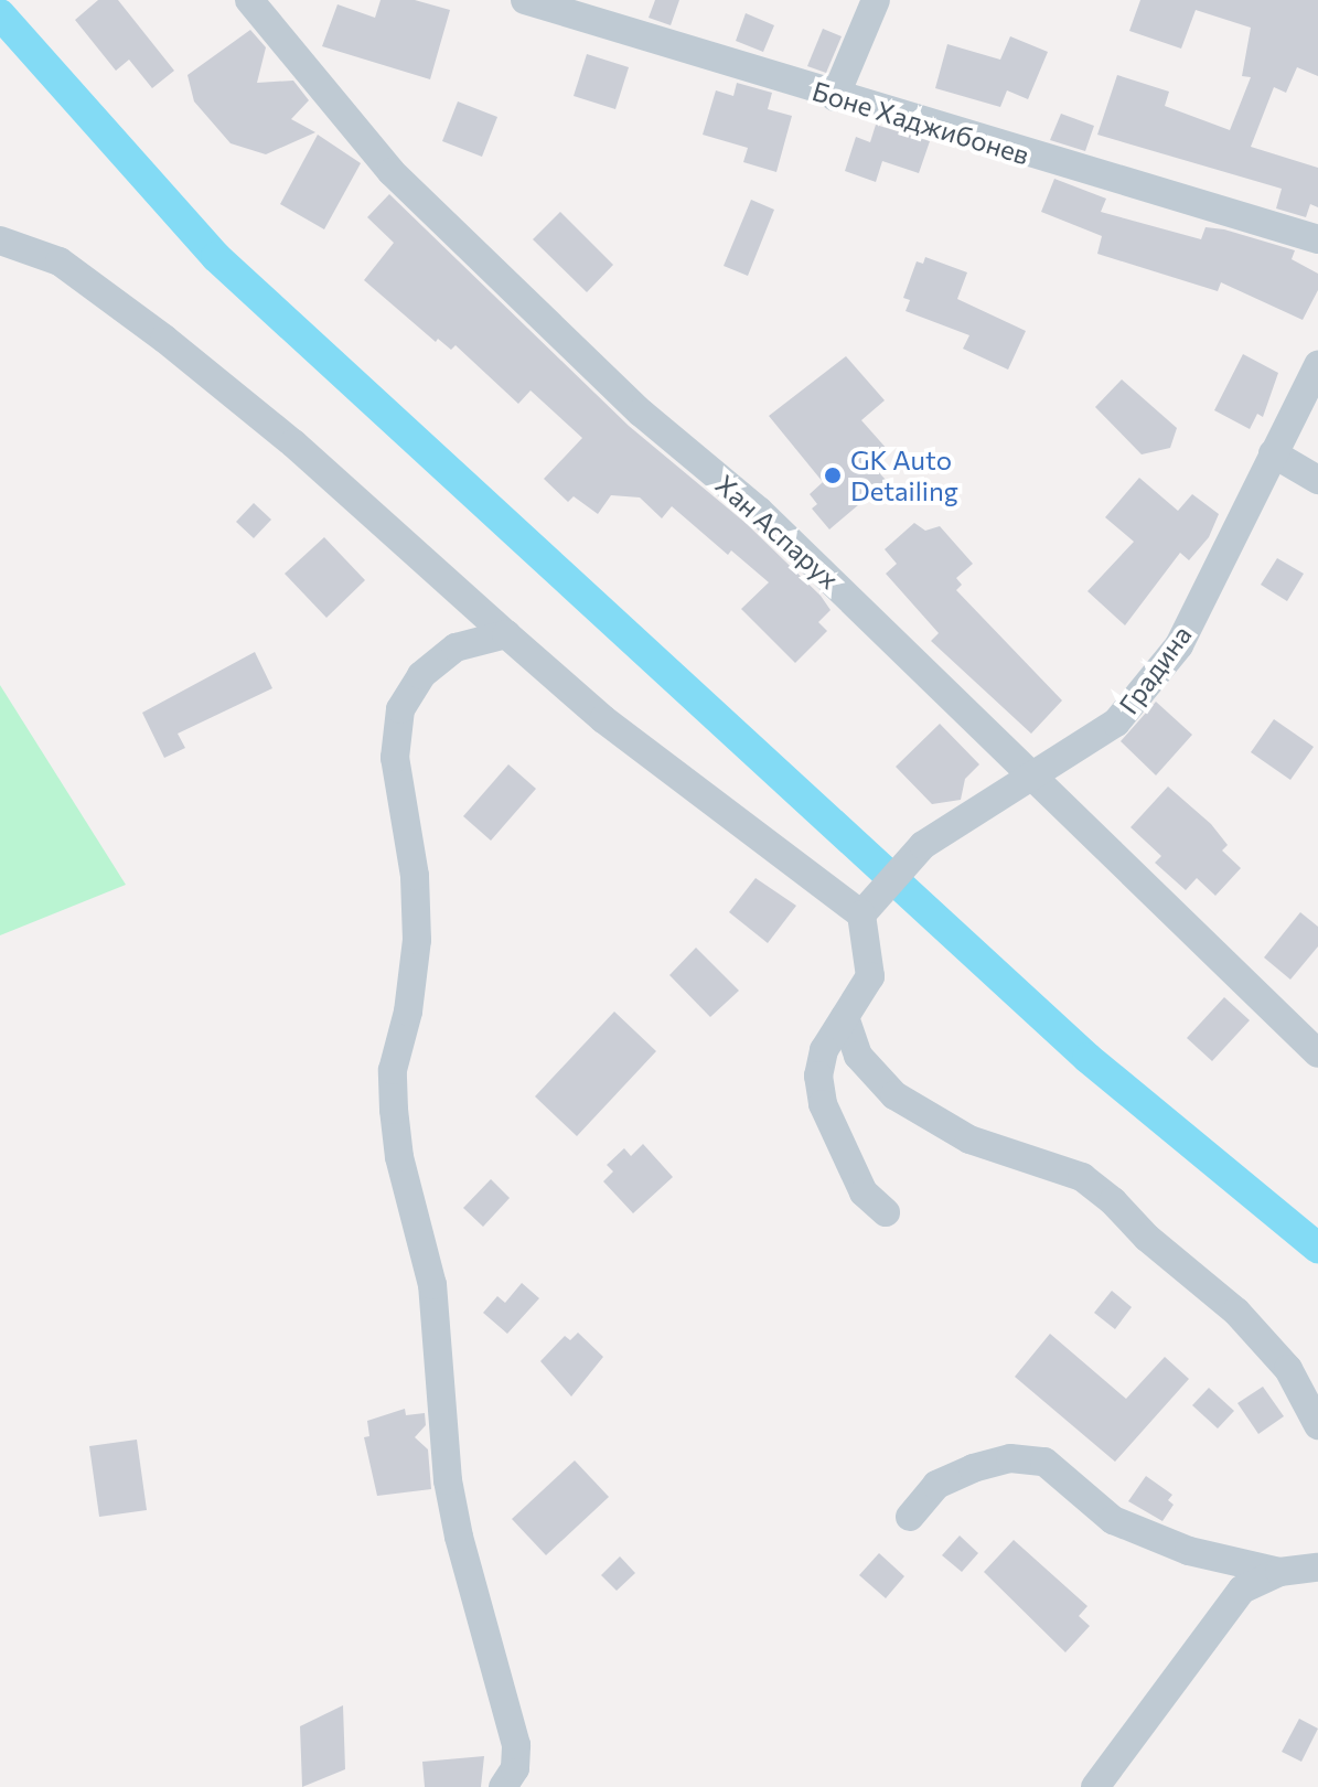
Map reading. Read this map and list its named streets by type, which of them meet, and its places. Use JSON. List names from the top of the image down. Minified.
{"streets":{"street":["Боне Хаджибонев","Хан Аспарух","Градина"]},"crossings":[["Хан Аспарух","Градина"]],"places":["GK Auto Detailing"]}
